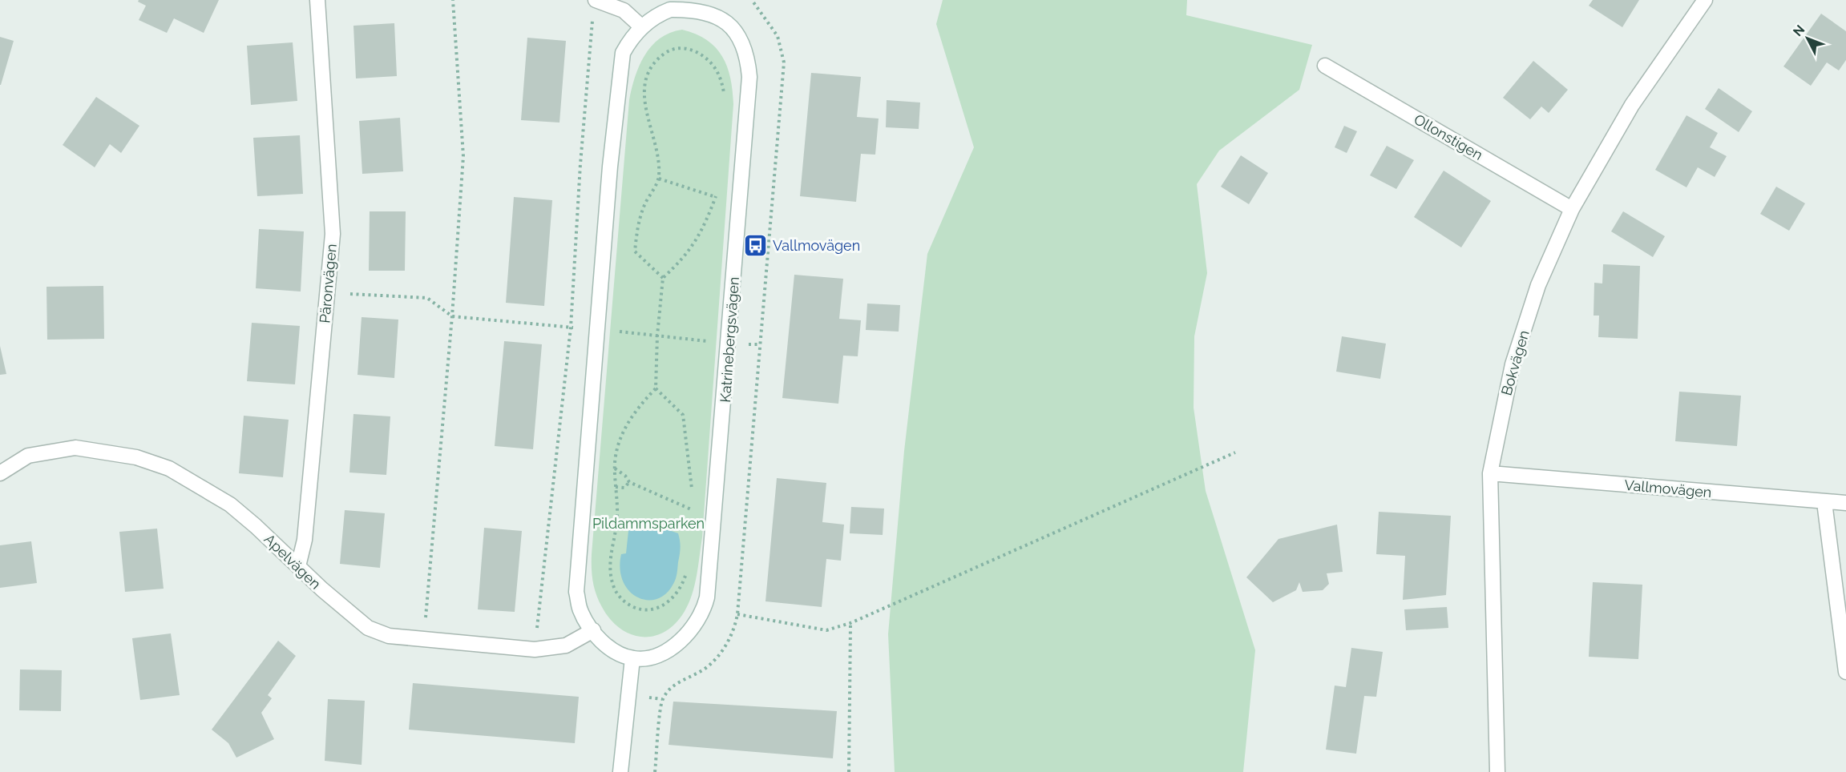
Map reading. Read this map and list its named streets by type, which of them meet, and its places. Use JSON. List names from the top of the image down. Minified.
{"streets":{"street":["Ollonstigen","Päronvägen","Katrinebergsvägen","Bokvägen","Vallmovägen","Apelvägen"]},"crossings":[["Ollonstigen","Bokvägen"],["Päronvägen","Apelvägen"],["Katrinebergsvägen","Apelvägen"],["Bokvägen","Vallmovägen"]],"parks":["Pildammsparken"],"places":{"bus stop":["Vallmovägen"]},"north":"top left"}
